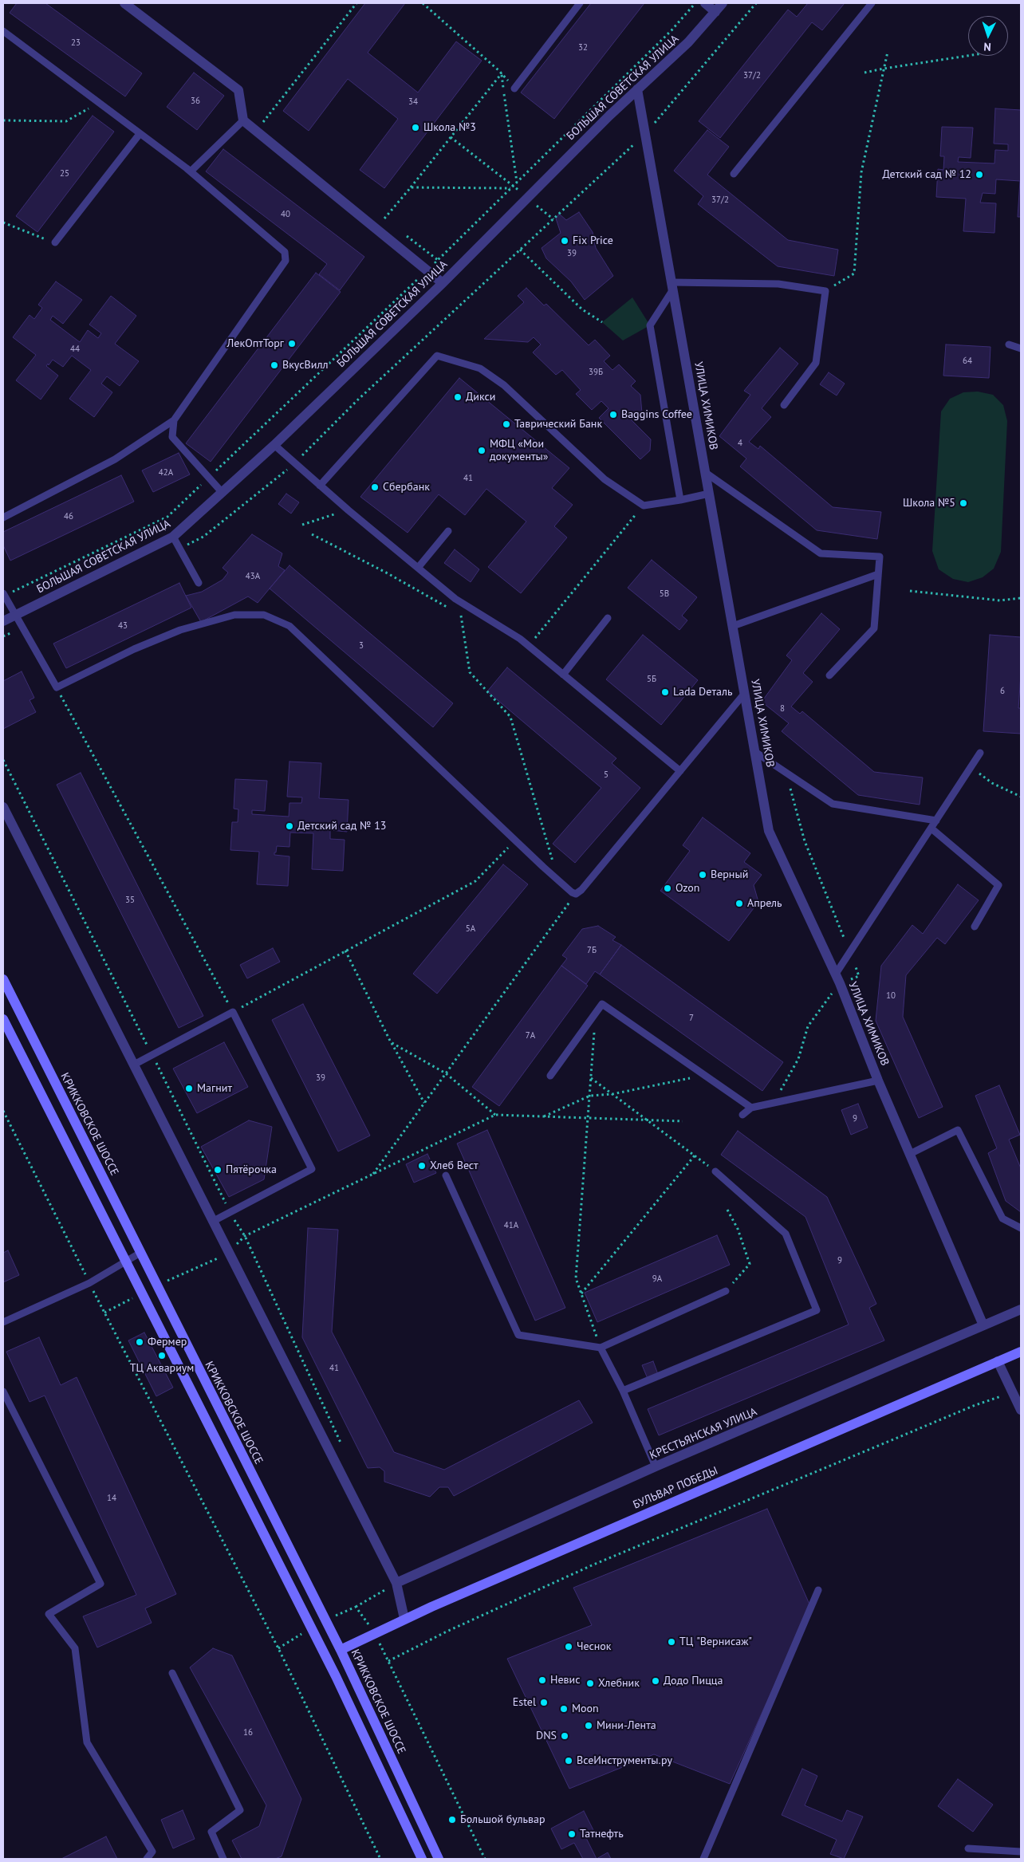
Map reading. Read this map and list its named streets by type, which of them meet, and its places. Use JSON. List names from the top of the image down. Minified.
{"streets":{"main road":["КРИККОВСКОЕ ШОССЕ","БУЛЬВАР ПОБЕДЫ"],"street":["БОЛЬШАЯ СОВЕТСКАЯ УЛИЦА","УЛИЦА ХИМИКОВ","КРЕСТЬЯНСКАЯ УЛИЦА"]},"crossings":[["БОЛЬШАЯ СОВЕТСКАЯ УЛИЦА","УЛИЦА ХИМИКОВ"],["УЛИЦА ХИМИКОВ","КРЕСТЬЯНСКАЯ УЛИЦА"],["КРИККОВСКОЕ ШОССЕ","БУЛЬВАР ПОБЕДЫ"]],"places":["Школа №3","Детский сад № 12","Fix Price","ЛекОптТорг","ВкусВилл","Дикси","Baggins Coffee","Таврический Банк","МФЦ «Мои документы»","Сбербанк","Школа №5","Lada Dеталь","Детский сад № 13","Верный","Ozon","Апрель","Магнит","Хлеб Вест","Пятёрочка","Фермер","ТЦ Аквариум","ТЦ \"Вернисаж\"","Чеснок","Невис","Додо Пицца","Хлебник","Estel","Moon","Мини-Лента","DNS","ВсеИнструменты.ру","Большой бульвар","Татнефть"],"house_numbers":["23","32","37/2","36","34","25","37/2","40","39","44","64","39Б","4","42А","41","46","43А","5В","43","3","5Б","6","8","5","35","5А","7Б","10","7","7А","39","9","41А","9","9А","41","14","16"],"north":"bottom"}
